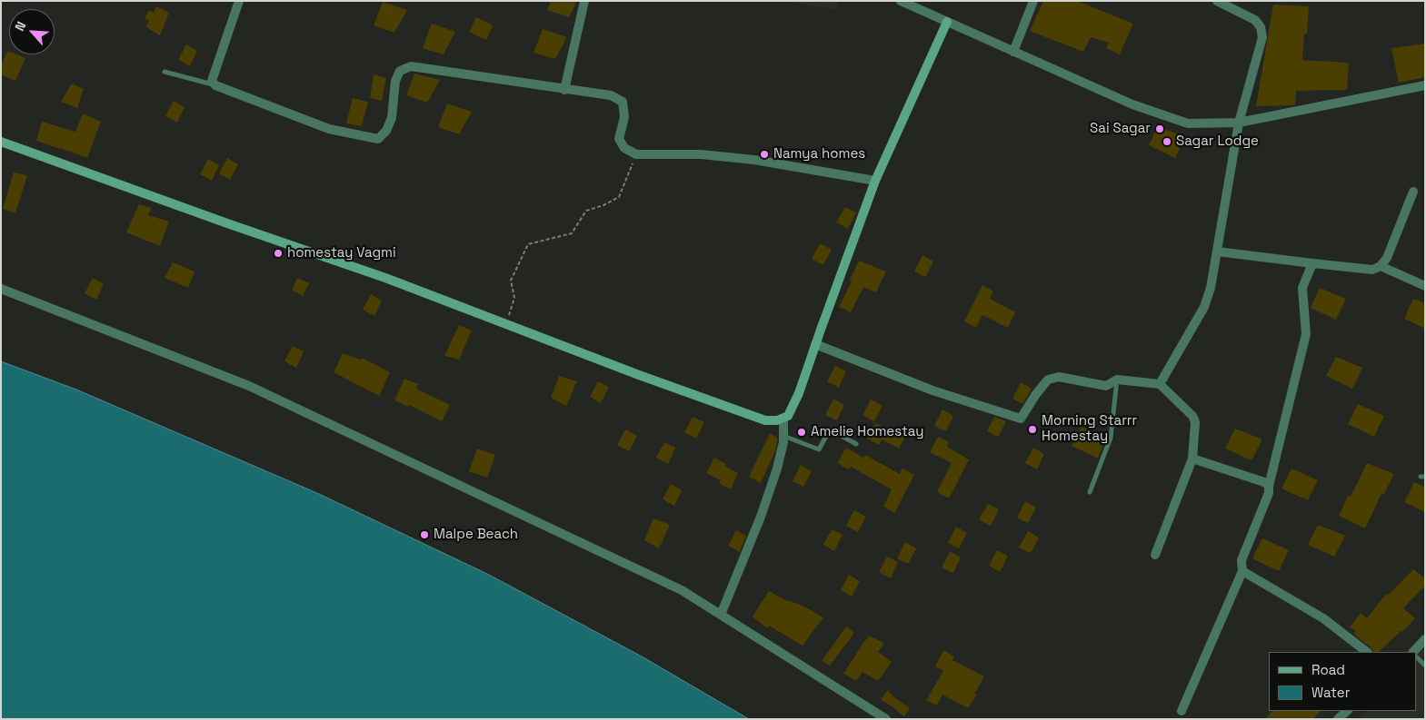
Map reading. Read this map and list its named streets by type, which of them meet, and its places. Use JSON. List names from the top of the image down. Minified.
{"places":["Sai Sagar","Sagar Lodge","Namya homes","homestay Vagmi","Morning Starrr Homestay","Amelie Homestay","Malpe Beach"],"legend":["Road","Water"],"north":"top left"}
